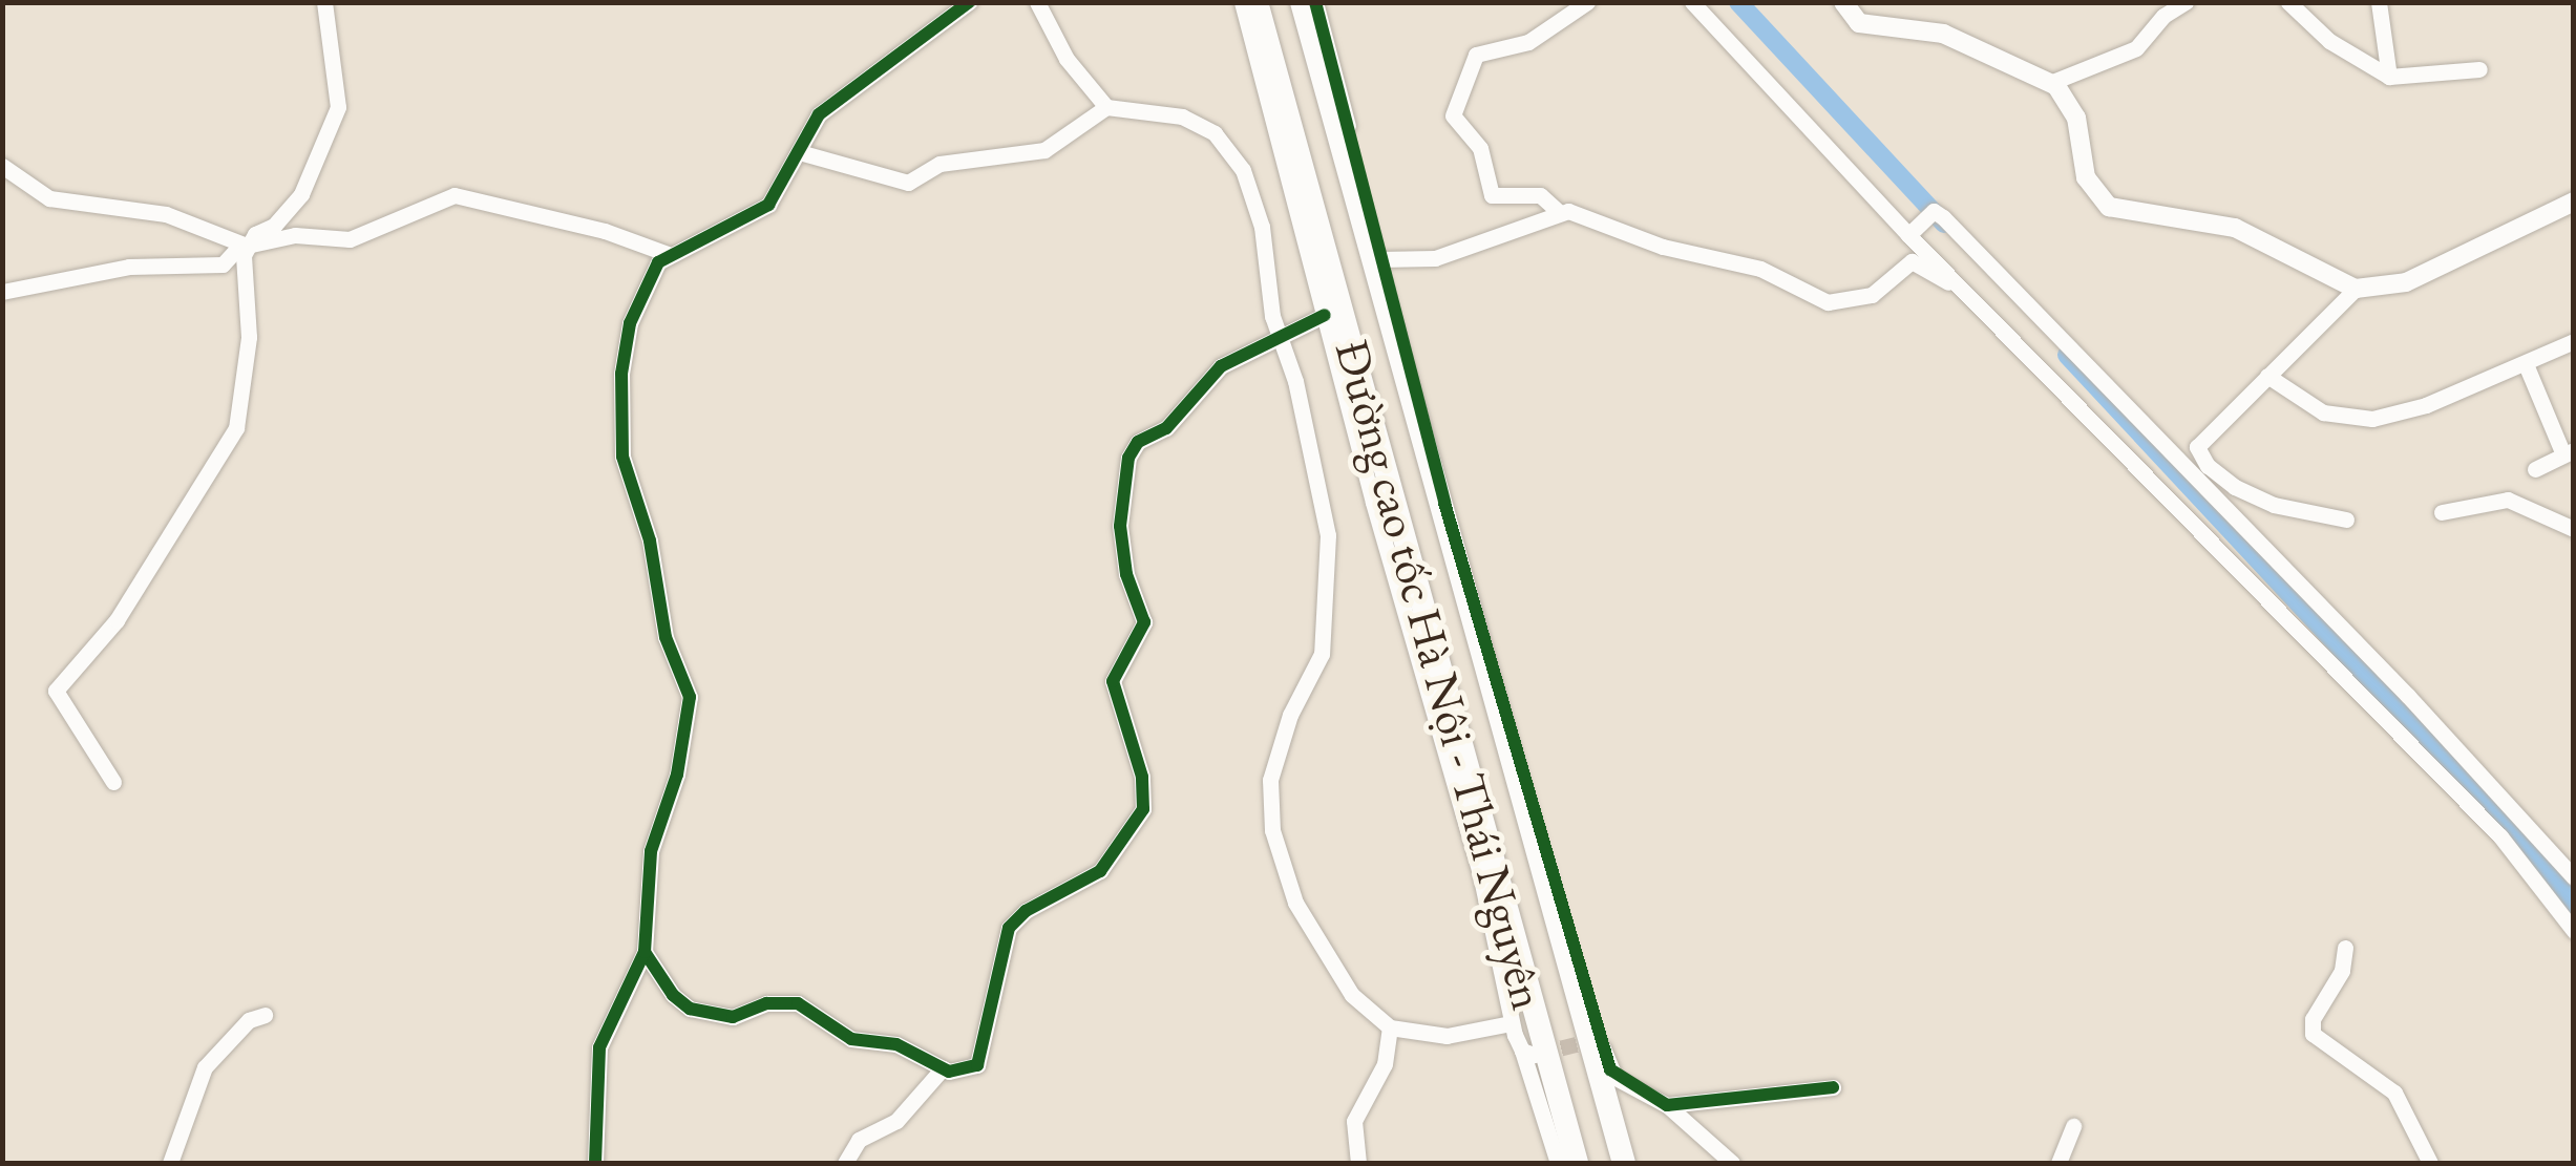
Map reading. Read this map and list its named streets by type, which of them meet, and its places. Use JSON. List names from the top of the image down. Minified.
{"streets":{"highway":["Đường cao tốc Hà Nội - Thái Nguyên"]}}
